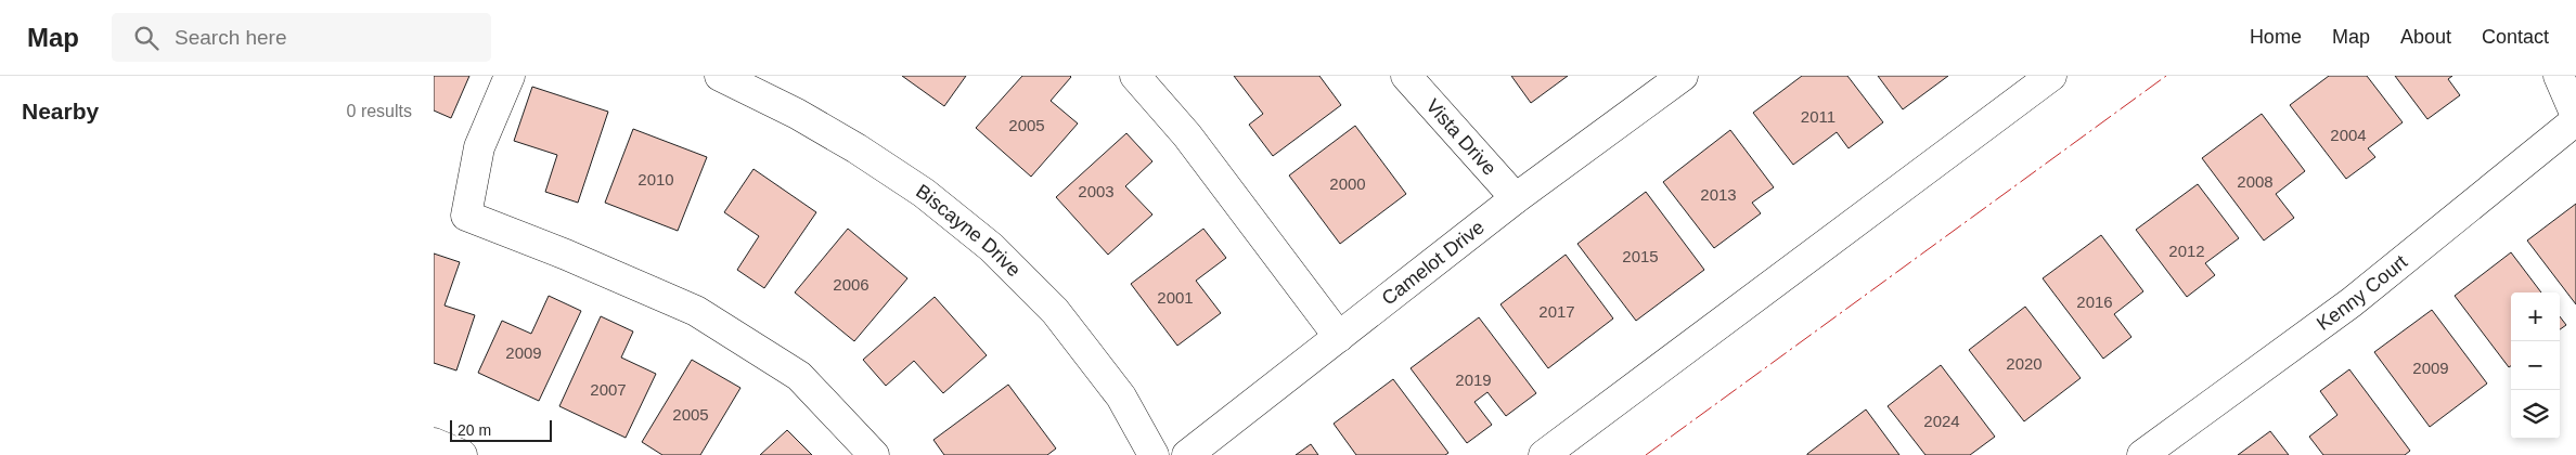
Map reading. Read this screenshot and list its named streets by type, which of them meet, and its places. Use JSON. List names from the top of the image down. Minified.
{"streets":{"street":["Vista Drive","Biscayne Drive","Camelot Drive","Kenny Court"]},"crossings":[["Vista Drive","Camelot Drive"]],"house_numbers":["2011","2005","2004","2010","2008","2000","2003","2013","2012","2015","2006","2001","2016","2017","2009","2020","2009","2019","2007","2005","2024"],"scale_bar":"20 m","page":{"header":"Map","search":"Search here","nav":["Home","Map","About","Contact"],"heading":["Nearby","0 results"],"map_buttons":["+","−"],"scale":"20 m"}}
